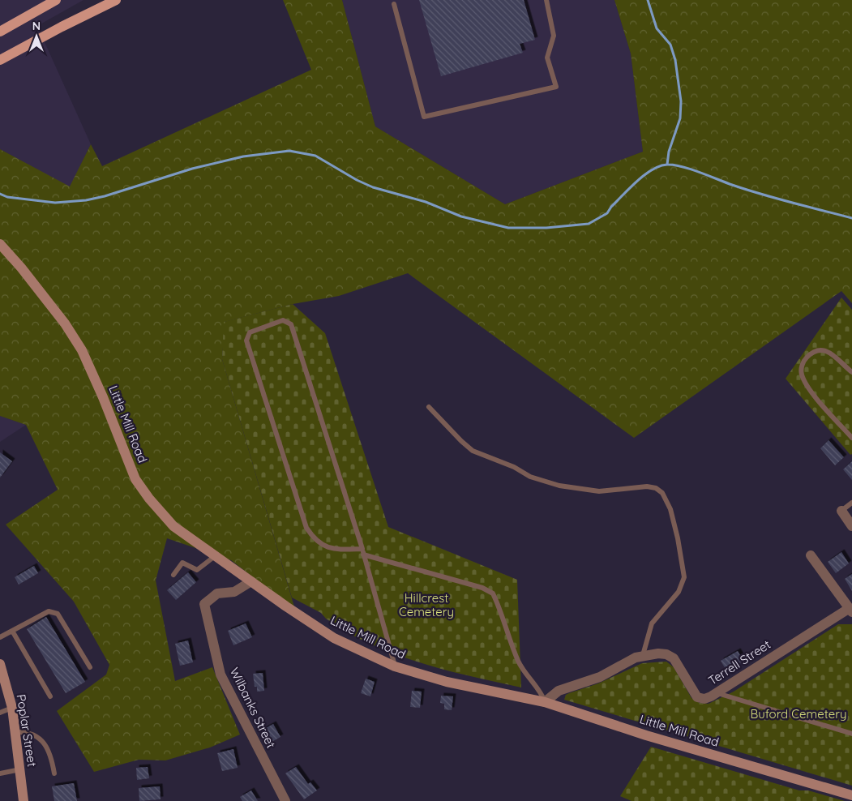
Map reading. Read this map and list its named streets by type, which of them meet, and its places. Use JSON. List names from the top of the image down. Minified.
{"streets":{"street":["Little Mill Road","Terrell Street","Wilbanks Street","Poplar Street"]},"crossings":[["Little Mill Road","Terrell Street"],["Little Mill Road","Wilbanks Street"]],"parks":["Hillcrest Cemetery","Buford Cemetery"],"north":"top"}
